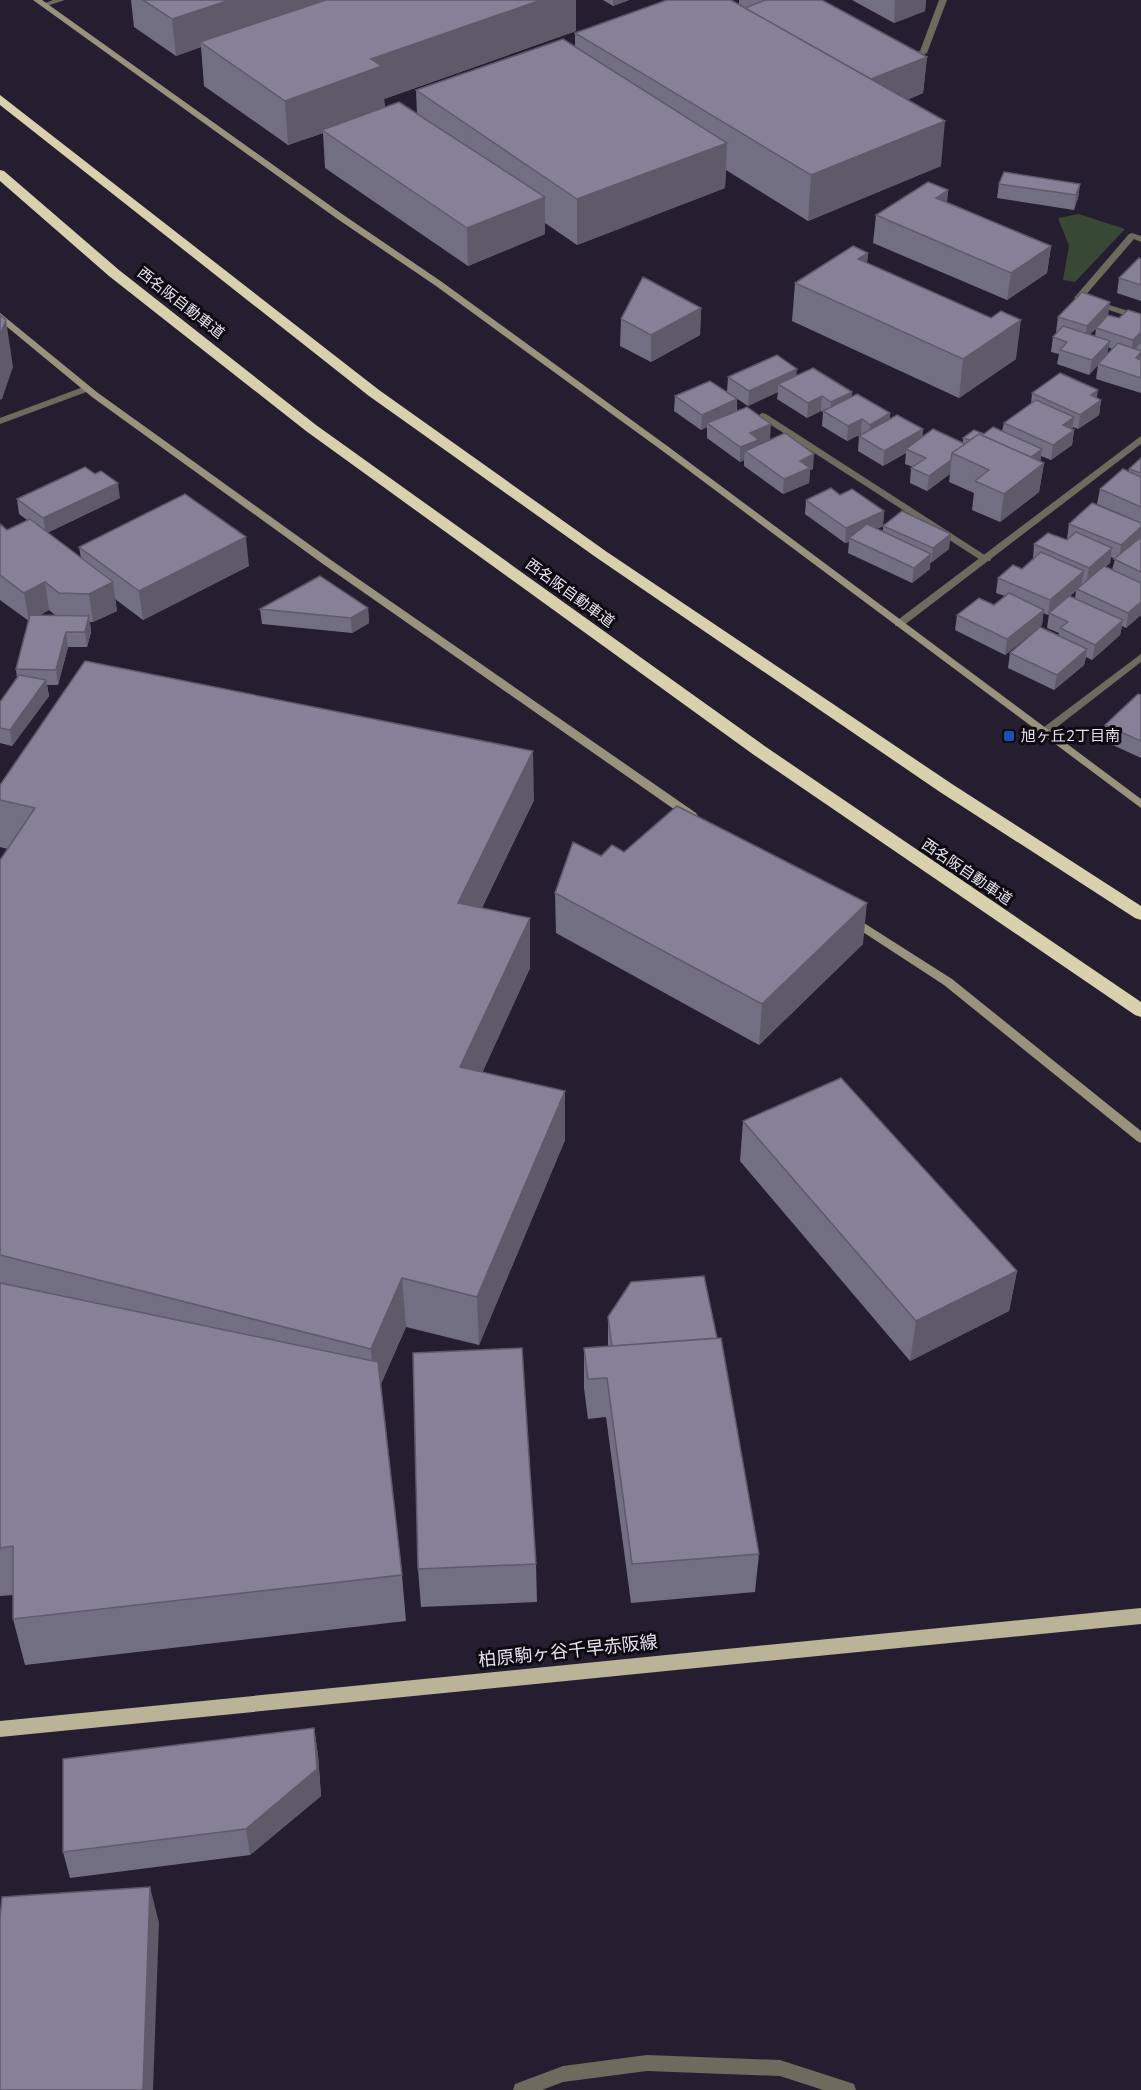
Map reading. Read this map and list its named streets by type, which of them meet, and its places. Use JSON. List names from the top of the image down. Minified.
{"streets":{"highway":["西名阪自動車道"],"main road":["柏原駒ヶ谷千早赤阪線"]},"places":{"transit":["旭ヶ丘2丁目南"]}}
